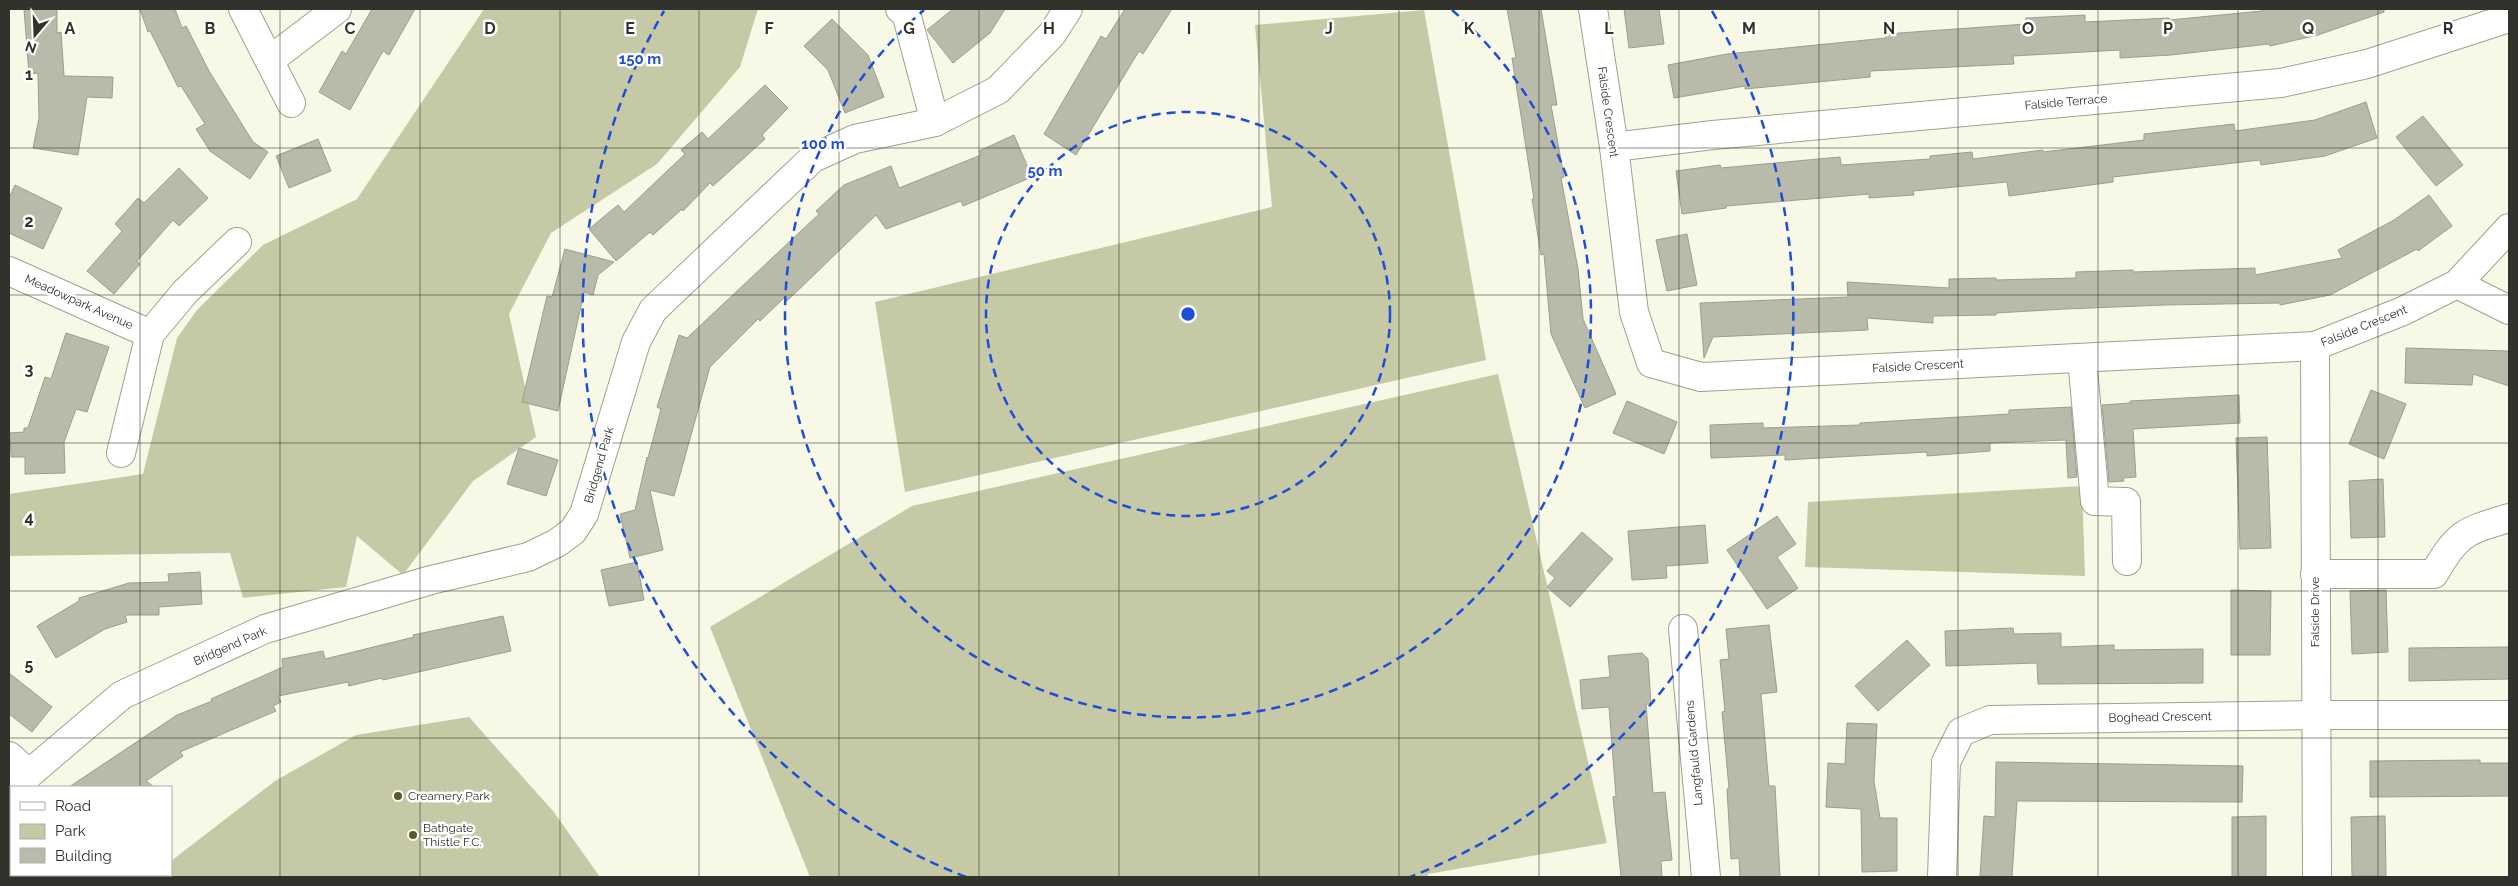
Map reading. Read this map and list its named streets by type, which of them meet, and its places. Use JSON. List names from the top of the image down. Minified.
{"streets":{"street":["Falside Terrace","Falside Crescent","Meadowpark Avenue","Bridgend Park","Falside Drive","Boghead Crescent","Langfauld Gardens"]},"crossings":[["Falside Terrace","Falside Crescent"],["Falside Crescent","Falside Drive"],["Falside Drive","Boghead Crescent"]],"places":["Creamery Park","Bathgate Thistle F.C."],"legend":["Road","Park","Building"],"north":"bottom","grid":{"columns":["A","B","C","D","E","F","G","H","I","J","K","L","M","N","O","P","Q","R"],"rows":["1","2","3","4","5"]},"rings":["150 m","100 m","50 m"]}
